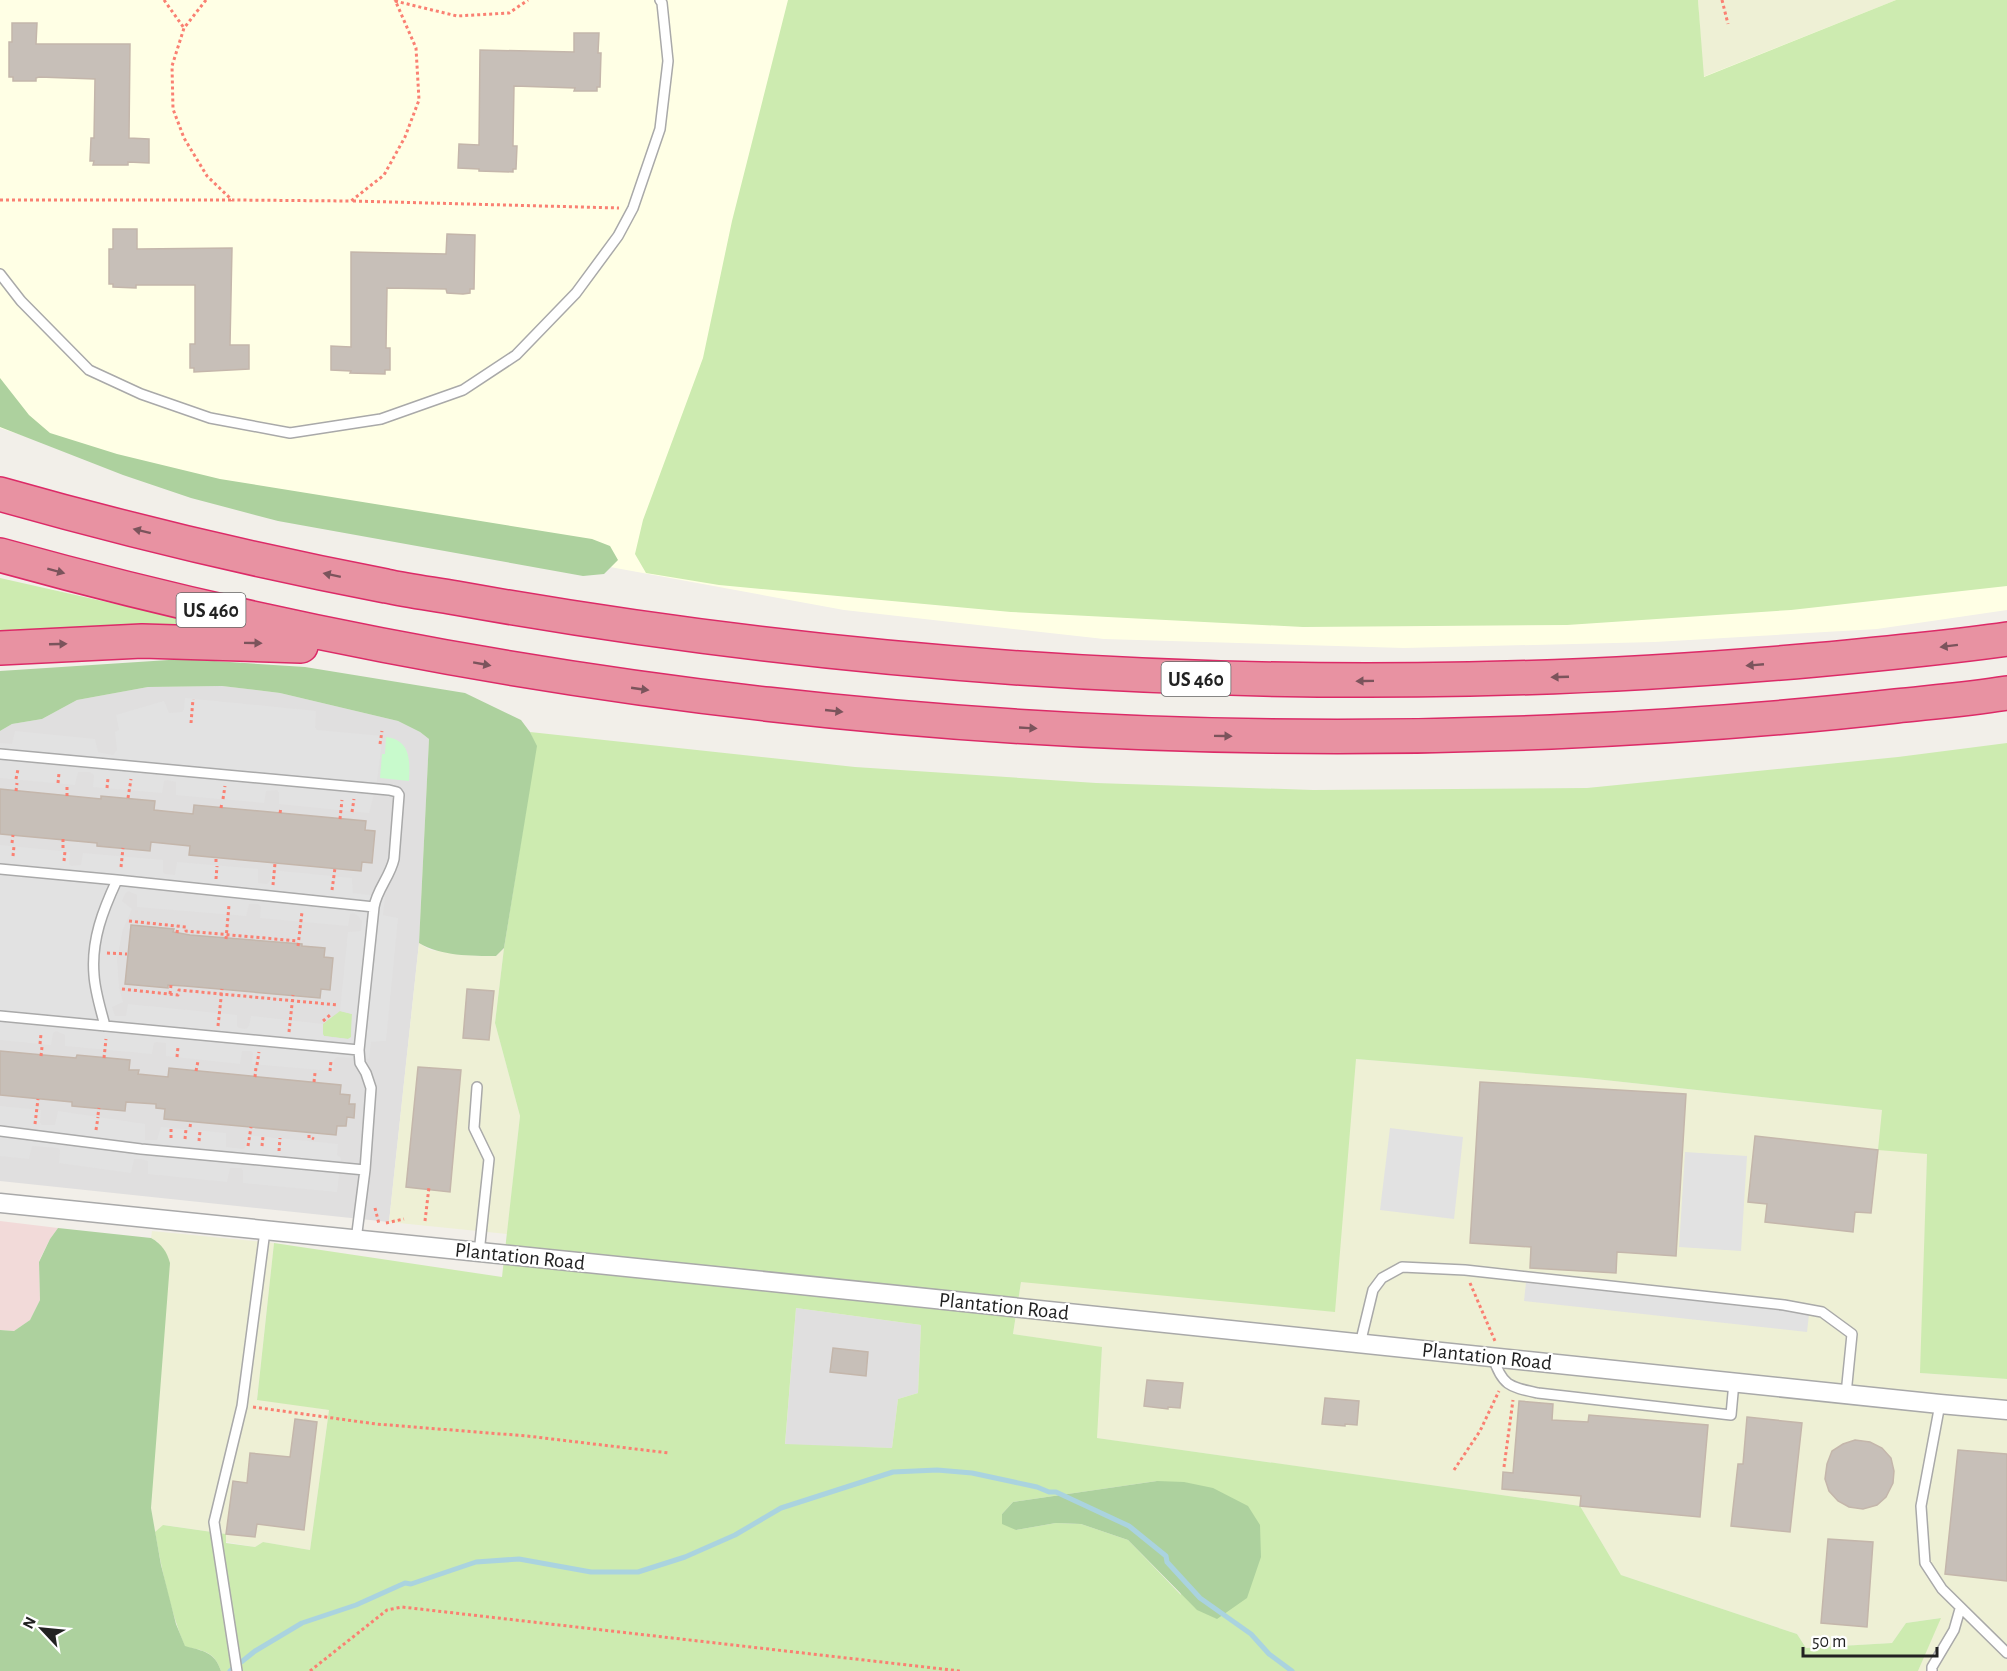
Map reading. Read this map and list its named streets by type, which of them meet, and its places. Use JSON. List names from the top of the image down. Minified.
{"streets":{"highway":["US 460"],"street":["Plantation Road"]},"scale_bar":"50 m","north":"top left"}
